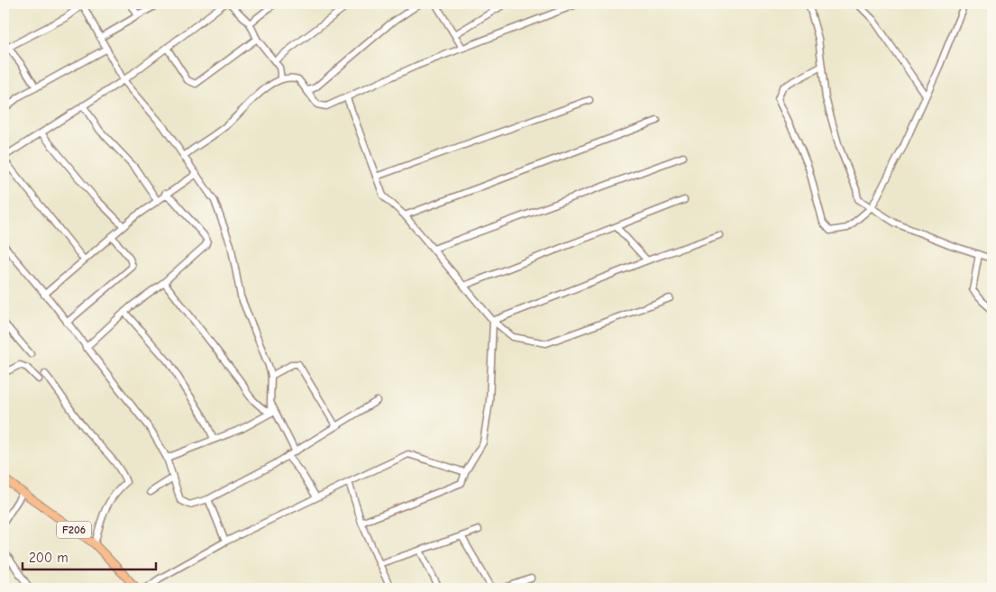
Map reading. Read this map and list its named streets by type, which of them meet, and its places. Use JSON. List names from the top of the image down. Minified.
{"streets":{"main road":["F206"]},"scale_bar":"200 m"}
